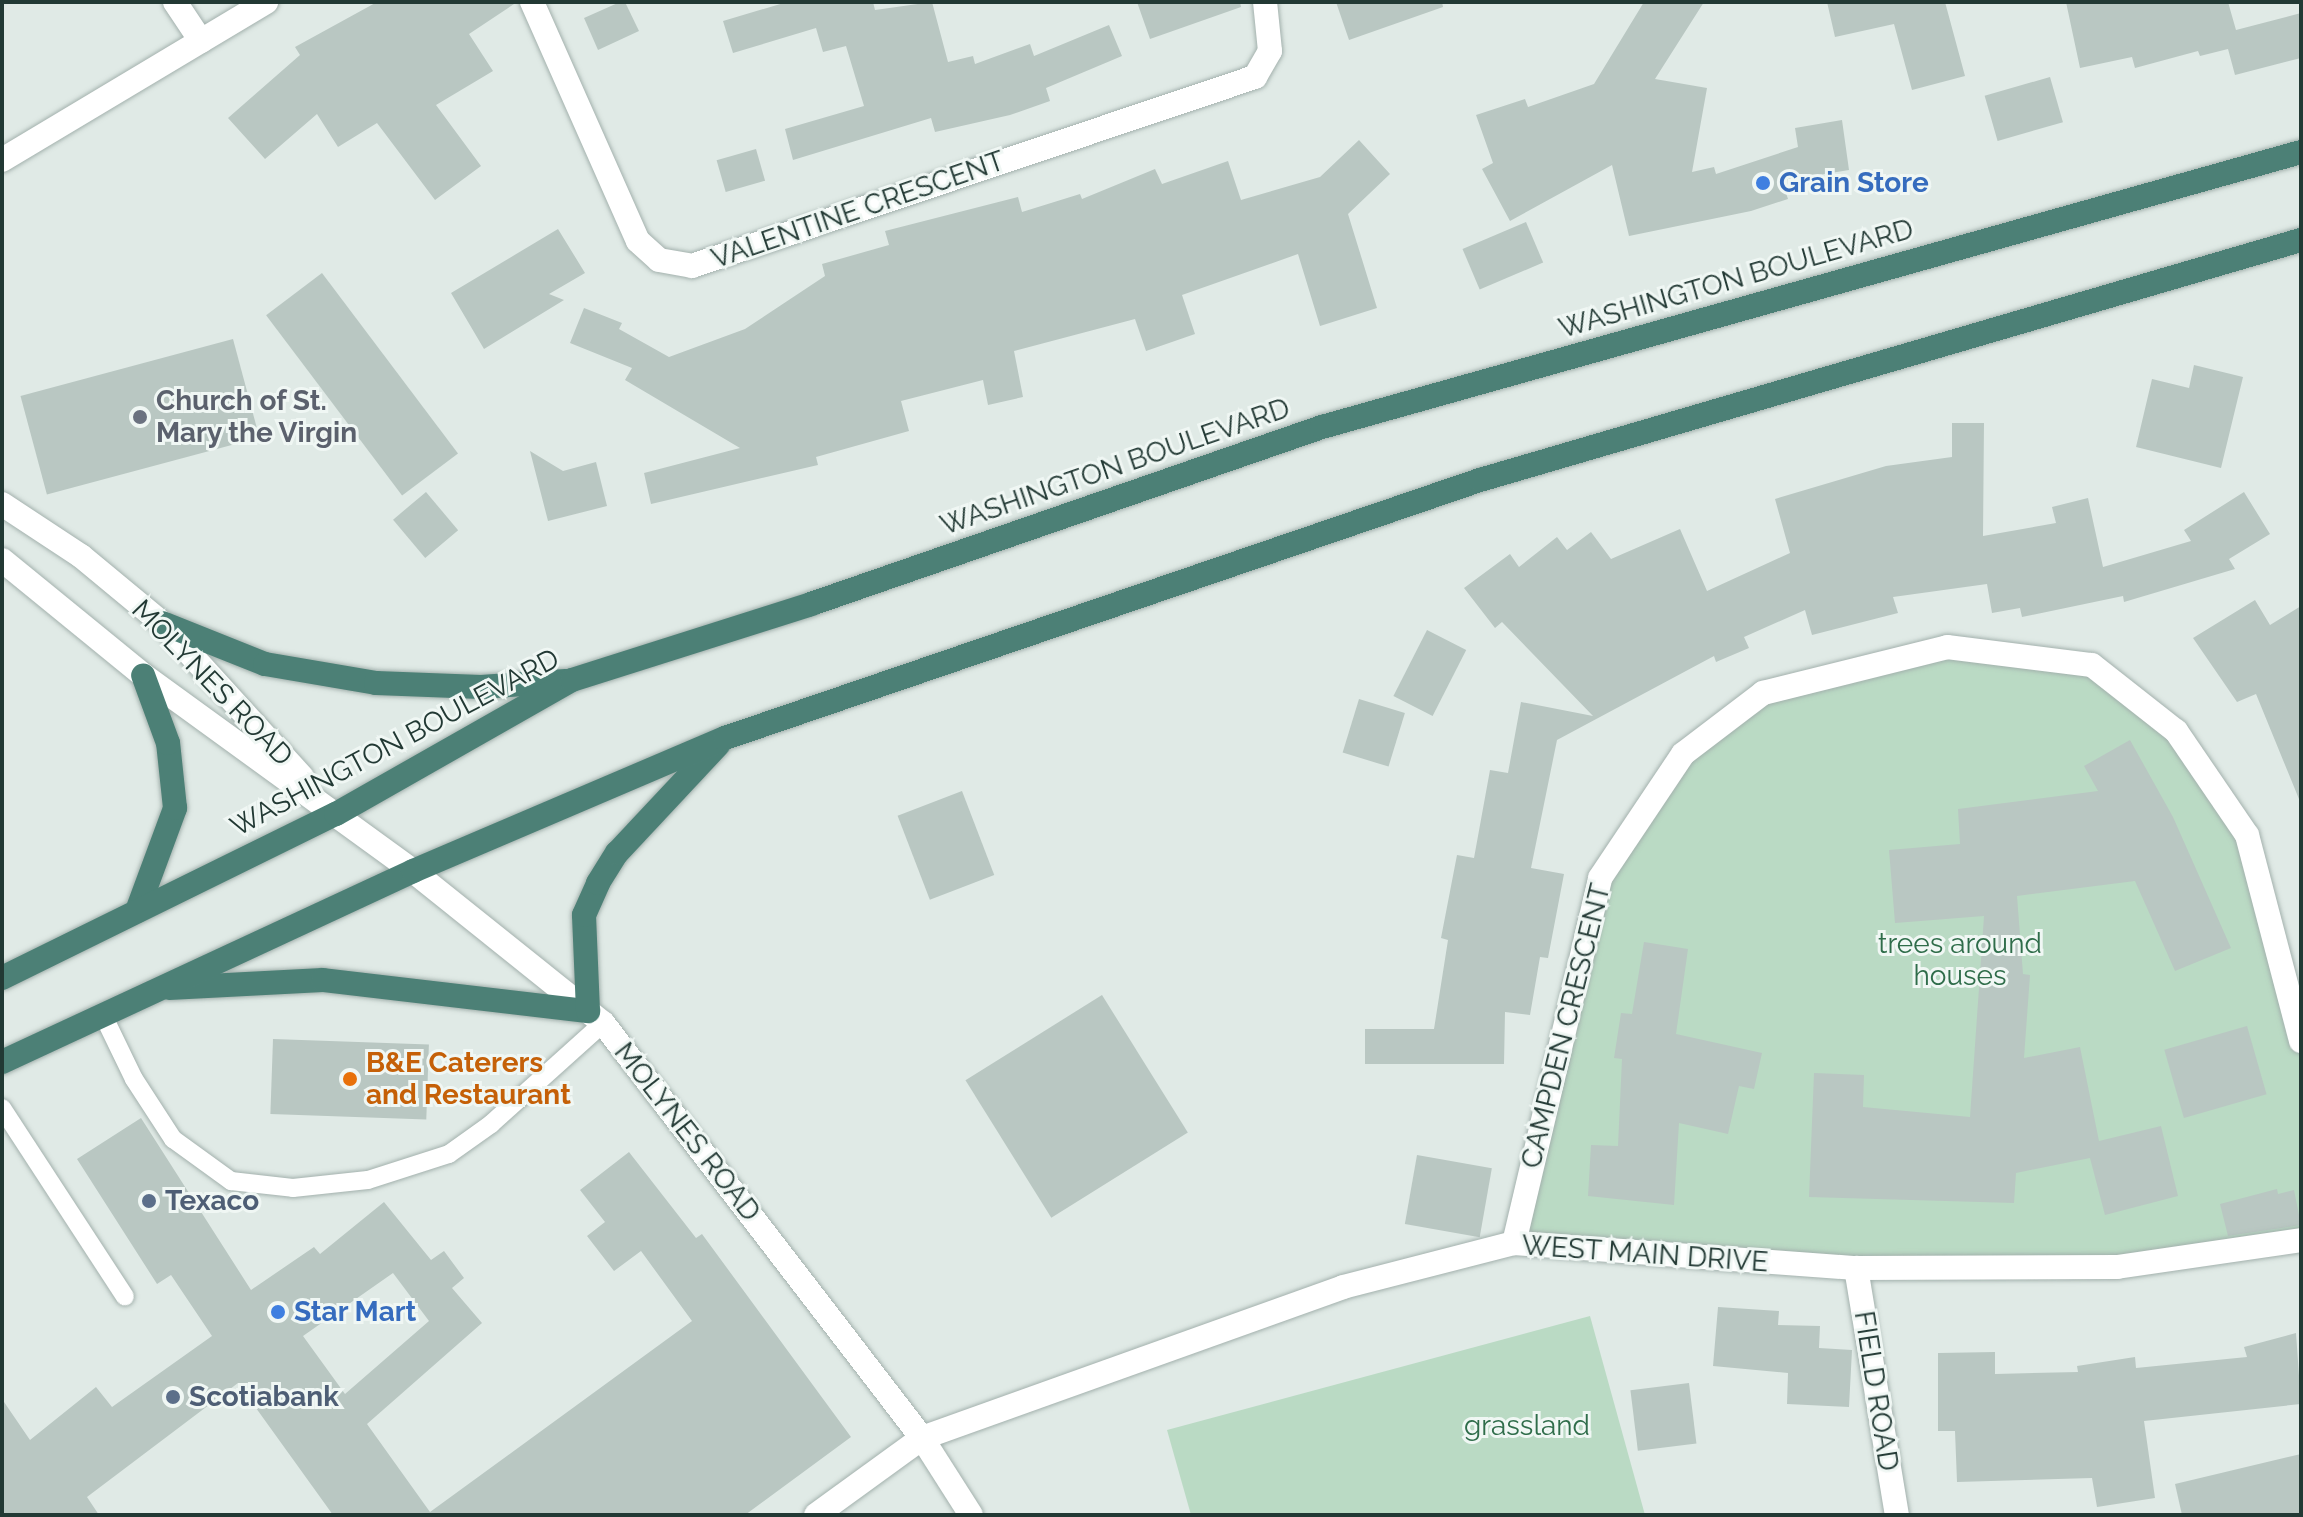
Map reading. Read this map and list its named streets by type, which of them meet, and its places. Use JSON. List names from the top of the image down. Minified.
{"streets":{"highway":["WASHINGTON BOULEVARD"],"street":["VALENTINE CRESCENT","MOLYNES ROAD","CAMPDEN CRESCENT","WEST MAIN DRIVE","FIELD ROAD"]},"crossings":[["WASHINGTON BOULEVARD","MOLYNES ROAD"],["MOLYNES ROAD","WEST MAIN DRIVE"],["CAMPDEN CRESCENT","WEST MAIN DRIVE"],["WEST MAIN DRIVE","FIELD ROAD"]],"parks":["trees around houses","grassland"],"places":["Grain Store","Church of St. Mary the Virgin","B&E Caterers and Restaurant","Texaco","Star Mart","Scotiabank"]}
